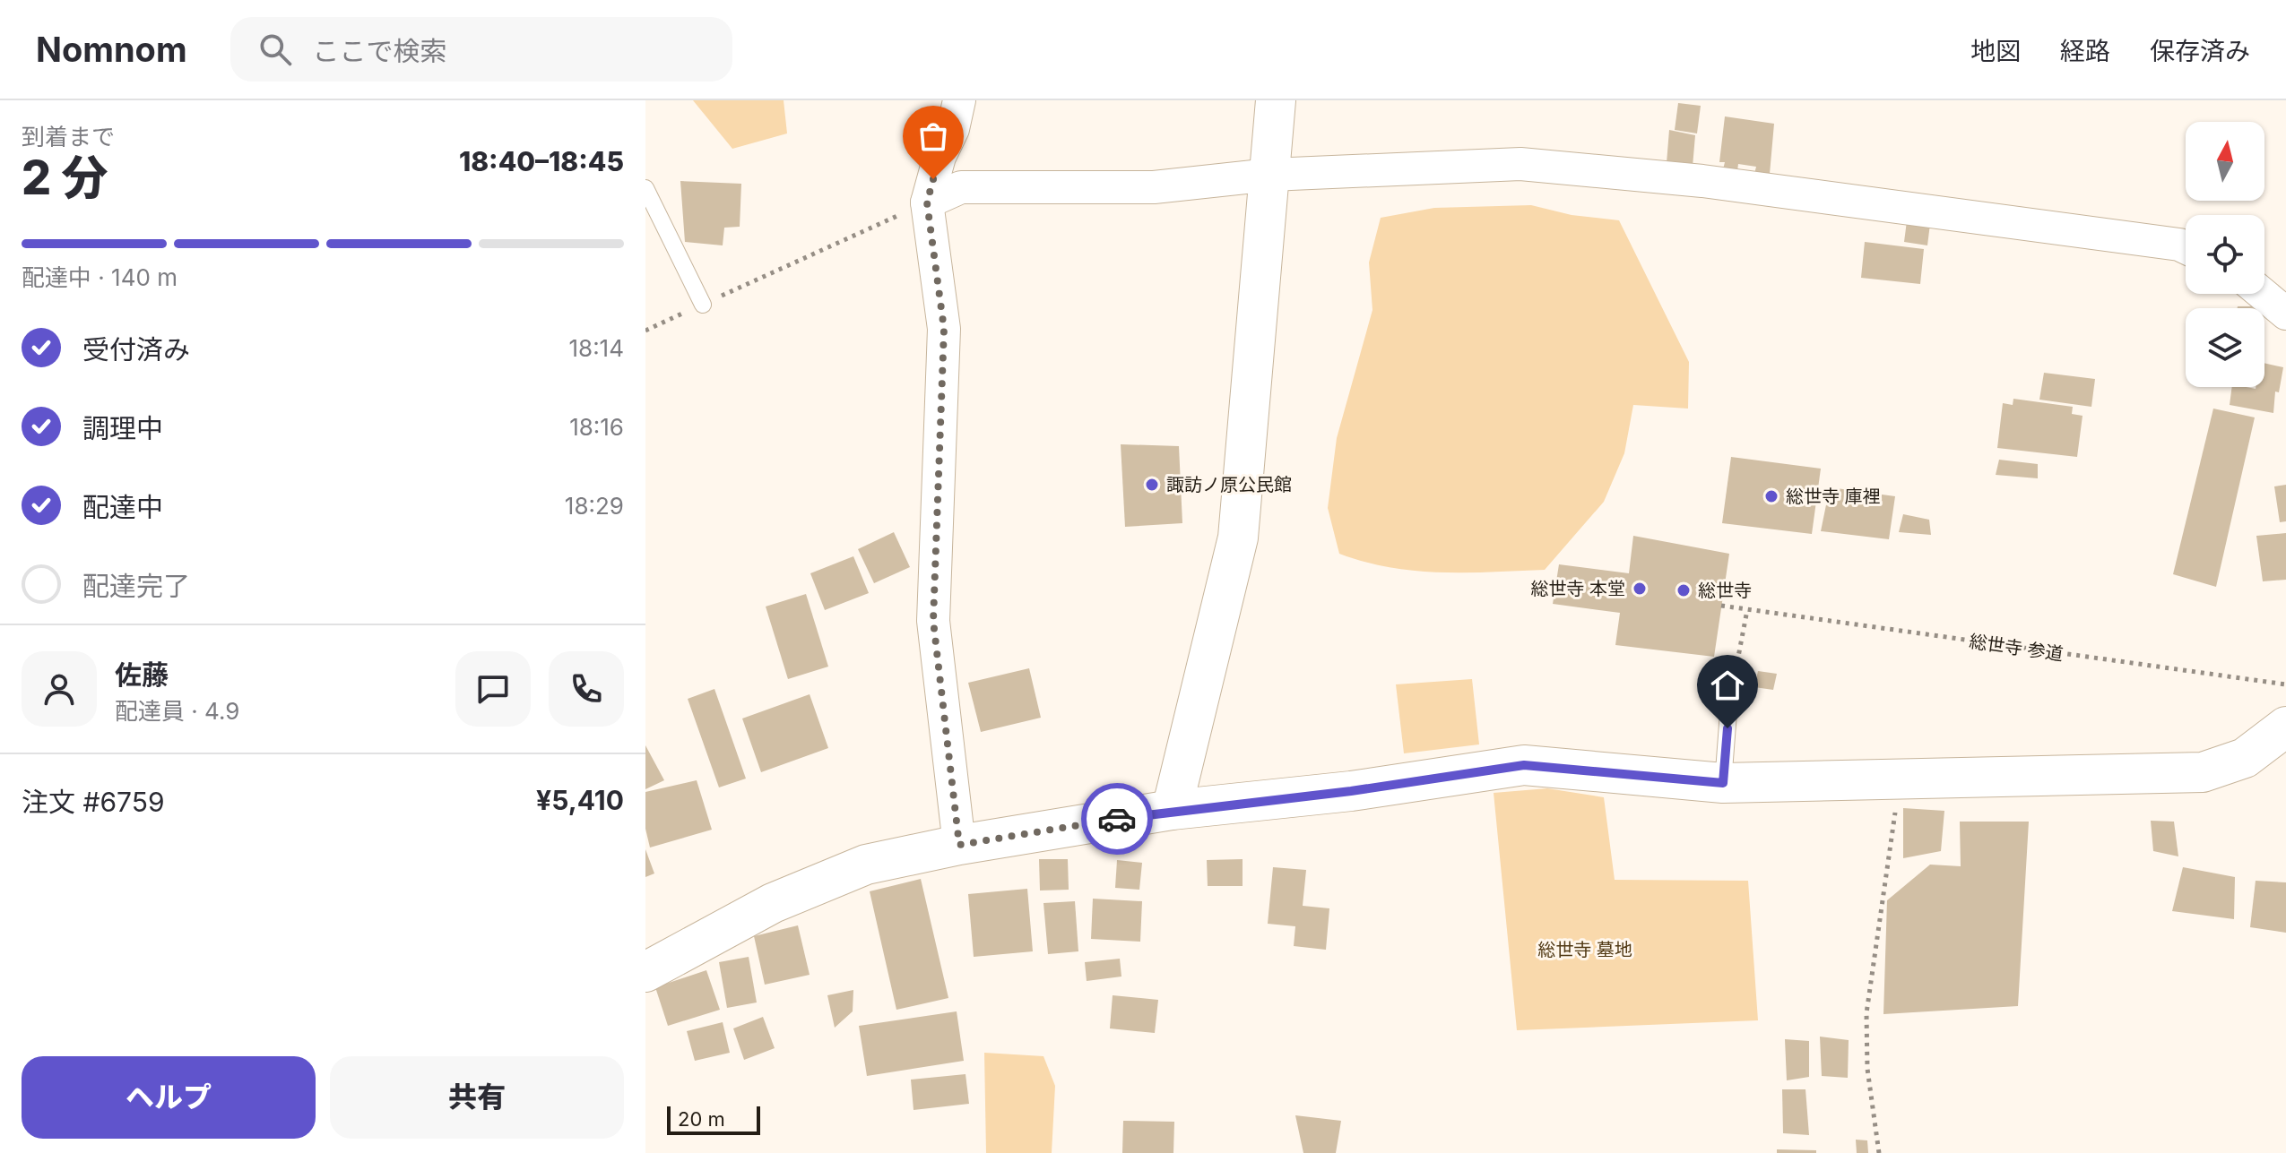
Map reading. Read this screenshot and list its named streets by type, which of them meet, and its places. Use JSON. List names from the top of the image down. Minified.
{"streets":{"path":["総世寺 参道"]},"parks":["総世寺 墓地"],"places":["諏訪ノ原公民館","総世寺 庫裡","総世寺 本堂","総世寺"],"scale_bar":"20 m","north":"top","page":{"header":"Nomnom","search":"ここで検索","nav":["地図","経路","保存済み"],"heading":["2 分","到着まで","18:40–18:45"],"panel":["佐藤","配達員 · 4.9","注文 #6759","¥5,410"],"bar":"配達中 · 140 m","list":[["受付済み","18:14"],["調理中","18:16"],["配達中","18:29"],"配達完了"],"buttons":["ヘルプ","共有"],"scale":"20 m"}}
